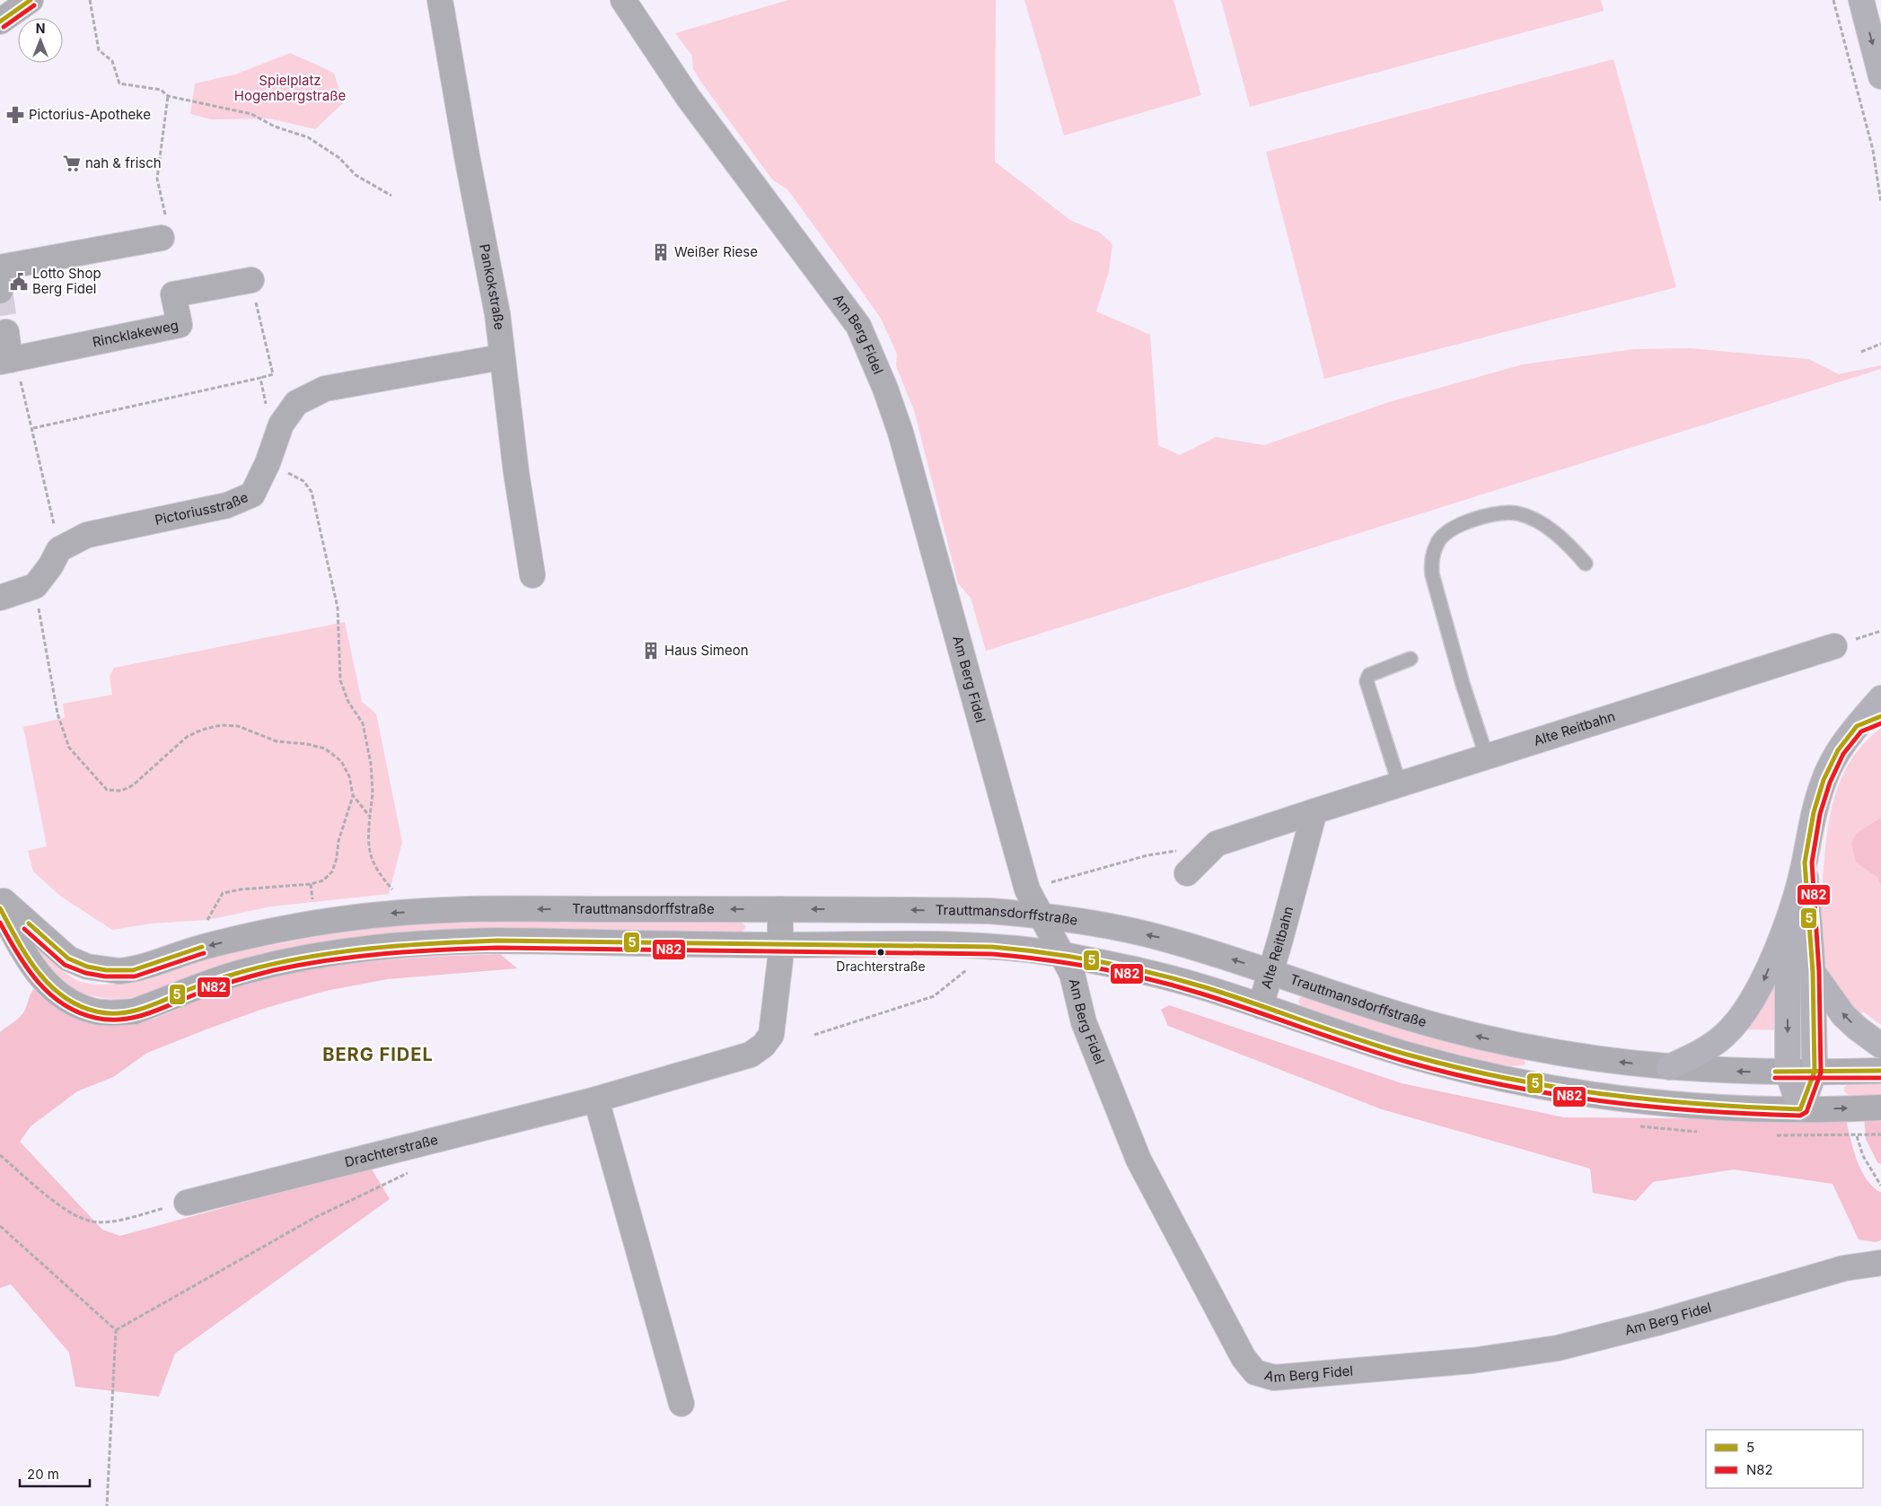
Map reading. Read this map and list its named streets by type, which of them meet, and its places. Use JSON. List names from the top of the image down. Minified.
{"streets":{"street":["Pankokstraße","Rincklakeweg","Am Berg Fidel","Pictoriusstraße","Alte Reitbahn","Trauttmansdorffstraße","Drachterstraße"]},"crossings":[["Pankokstraße","Pictoriusstraße"],["Am Berg Fidel","Trauttmansdorffstraße"],["Alte Reitbahn","Trauttmansdorffstraße"],["Trauttmansdorffstraße","Drachterstraße"]],"districts":["BERG FIDEL"],"parks":["Spielplatz Hogenbergstraße"],"places":{"pharmacy":["Pictorius-Apotheke"],"supermarket":["nah & frisch"],"building":["Weißer Riese","Haus Simeon"],"public building":["Lotto Shop Berg Fidel"],"other":["Drachterstraße"]},"lines":["transit line 5","transit line N82"],"legend":["5","N82"],"scale_bar":"20 m","north":"top"}
